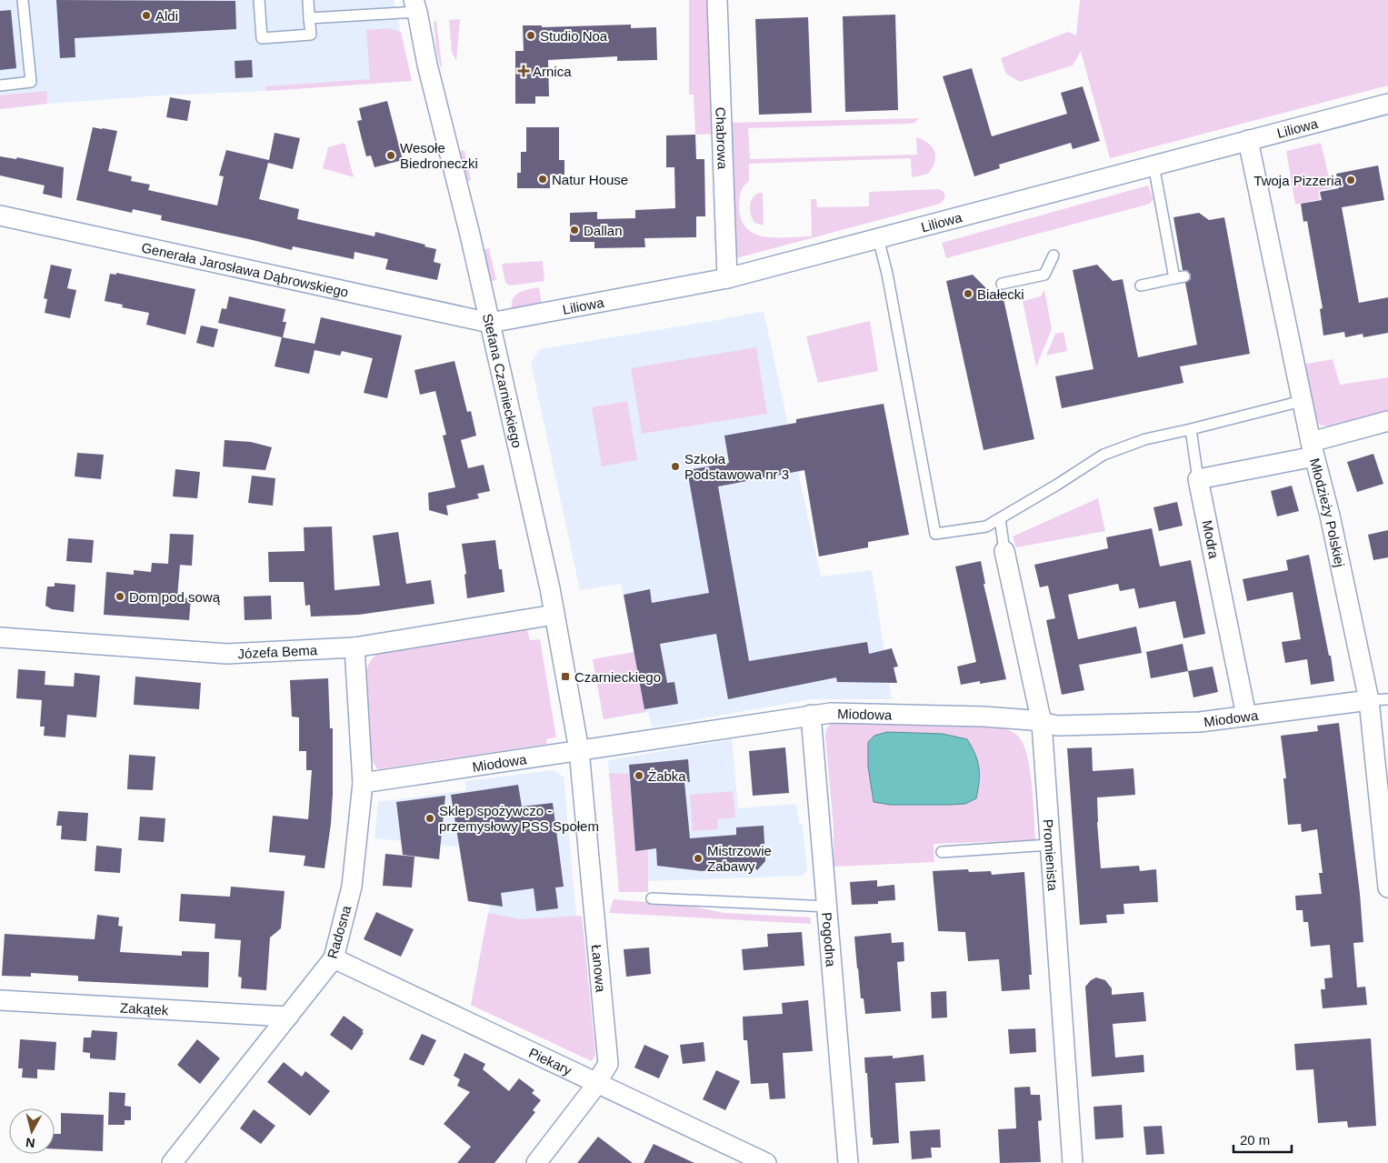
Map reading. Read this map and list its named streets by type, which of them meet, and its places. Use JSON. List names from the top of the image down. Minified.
{"streets":{"street":["Liliowa","Chabrowa","Generała Jarosława Dąbrowskiego","Stefana Czarnieckiego","Młodzieży Polskiej","Modra","Józefa Bema","Miodowa","Promienista","Radosna","Pogodna","Łanowa","Zakątek","Piekary"]},"crossings":[["Liliowa","Chabrowa"],["Liliowa","Generała Jarosława Dąbrowskiego"],["Liliowa","Stefana Czarnieckiego"],["Liliowa","Młodzieży Polskiej"],["Generała Jarosława Dąbrowskiego","Stefana Czarnieckiego"],["Stefana Czarnieckiego","Józefa Bema"],["Stefana Czarnieckiego","Miodowa"],["Stefana Czarnieckiego","Łanowa"],["Młodzieży Polskiej","Miodowa"],["Modra","Miodowa"],["Józefa Bema","Radosna"],["Miodowa","Promienista"],["Miodowa","Radosna"],["Miodowa","Pogodna"],["Miodowa","Łanowa"],["Radosna","Zakątek"],["Radosna","Piekary"],["Łanowa","Piekary"]],"places":{"other":["Aldi","Studio Noa","Wesołe Biedroneczki","Natur House","Twoja Pizzeria","Dallan","Białecki","Szkoła Podstawowa nr 3","Dom pod sową","Żabka","Sklep spożywczo - przemysłowy PSS Społem","Mistrzowie Zabawy"],"health":["Arnica"],"transit":["Czarnieckiego"]},"scale_bar":"20 m","north":"bottom"}
